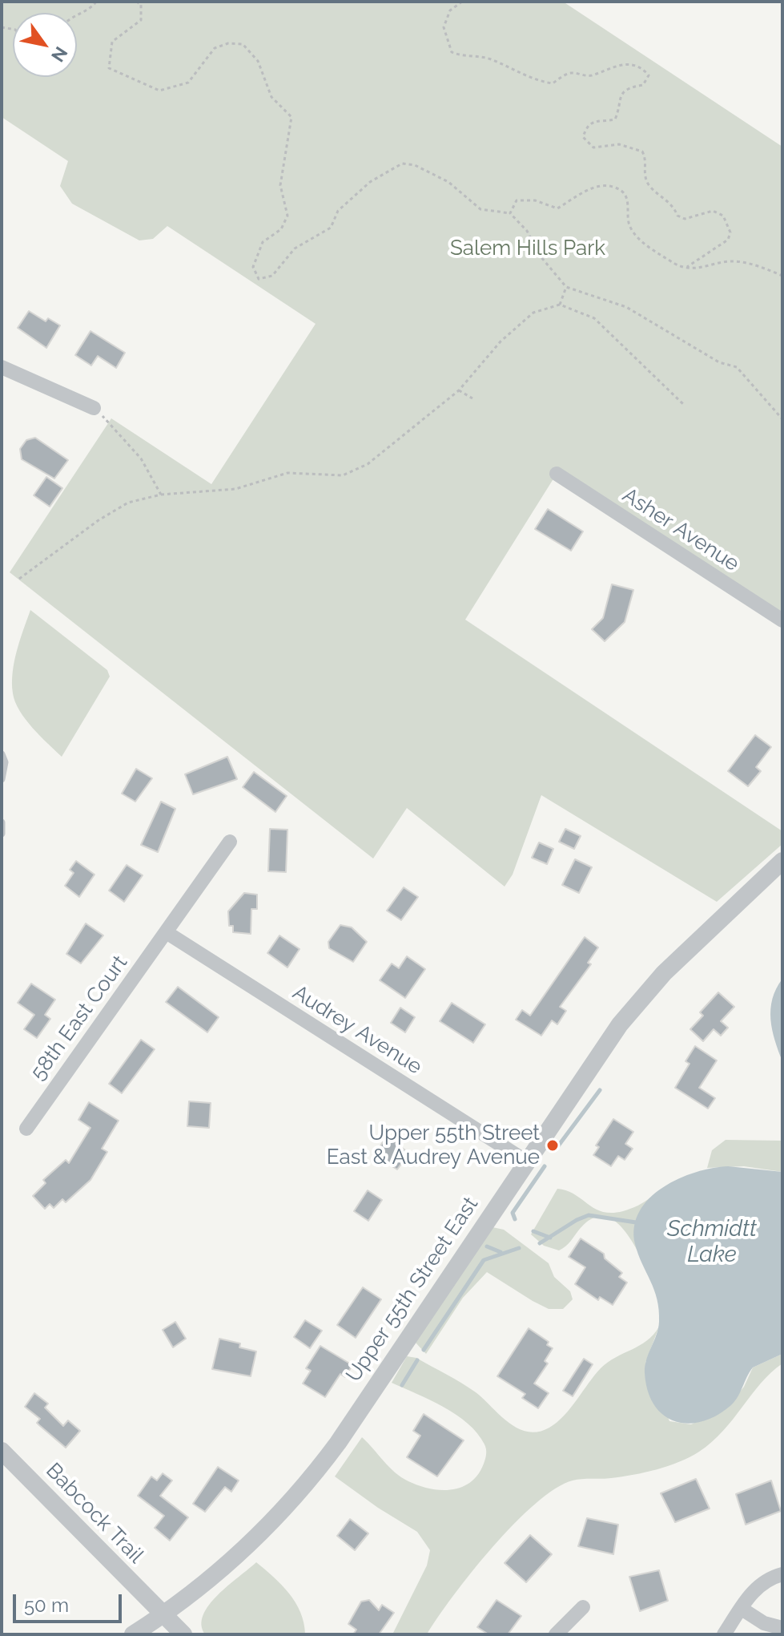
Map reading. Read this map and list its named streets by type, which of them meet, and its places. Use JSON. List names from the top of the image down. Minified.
{"streets":{"street":["Asher Avenue","58th East Court","Audrey Avenue","Upper 55th Street East","Babcock Trail"]},"crossings":[["58th East Court","Audrey Avenue"],["Audrey Avenue","Upper 55th Street East"],["Upper 55th Street East","Babcock Trail"]],"water":["Schmidtt Lake"],"parks":["Salem Hills Park"],"places":["Upper 55th Street East & Audrey Avenue"],"scale_bar":"50 m","north":"bottom right"}
